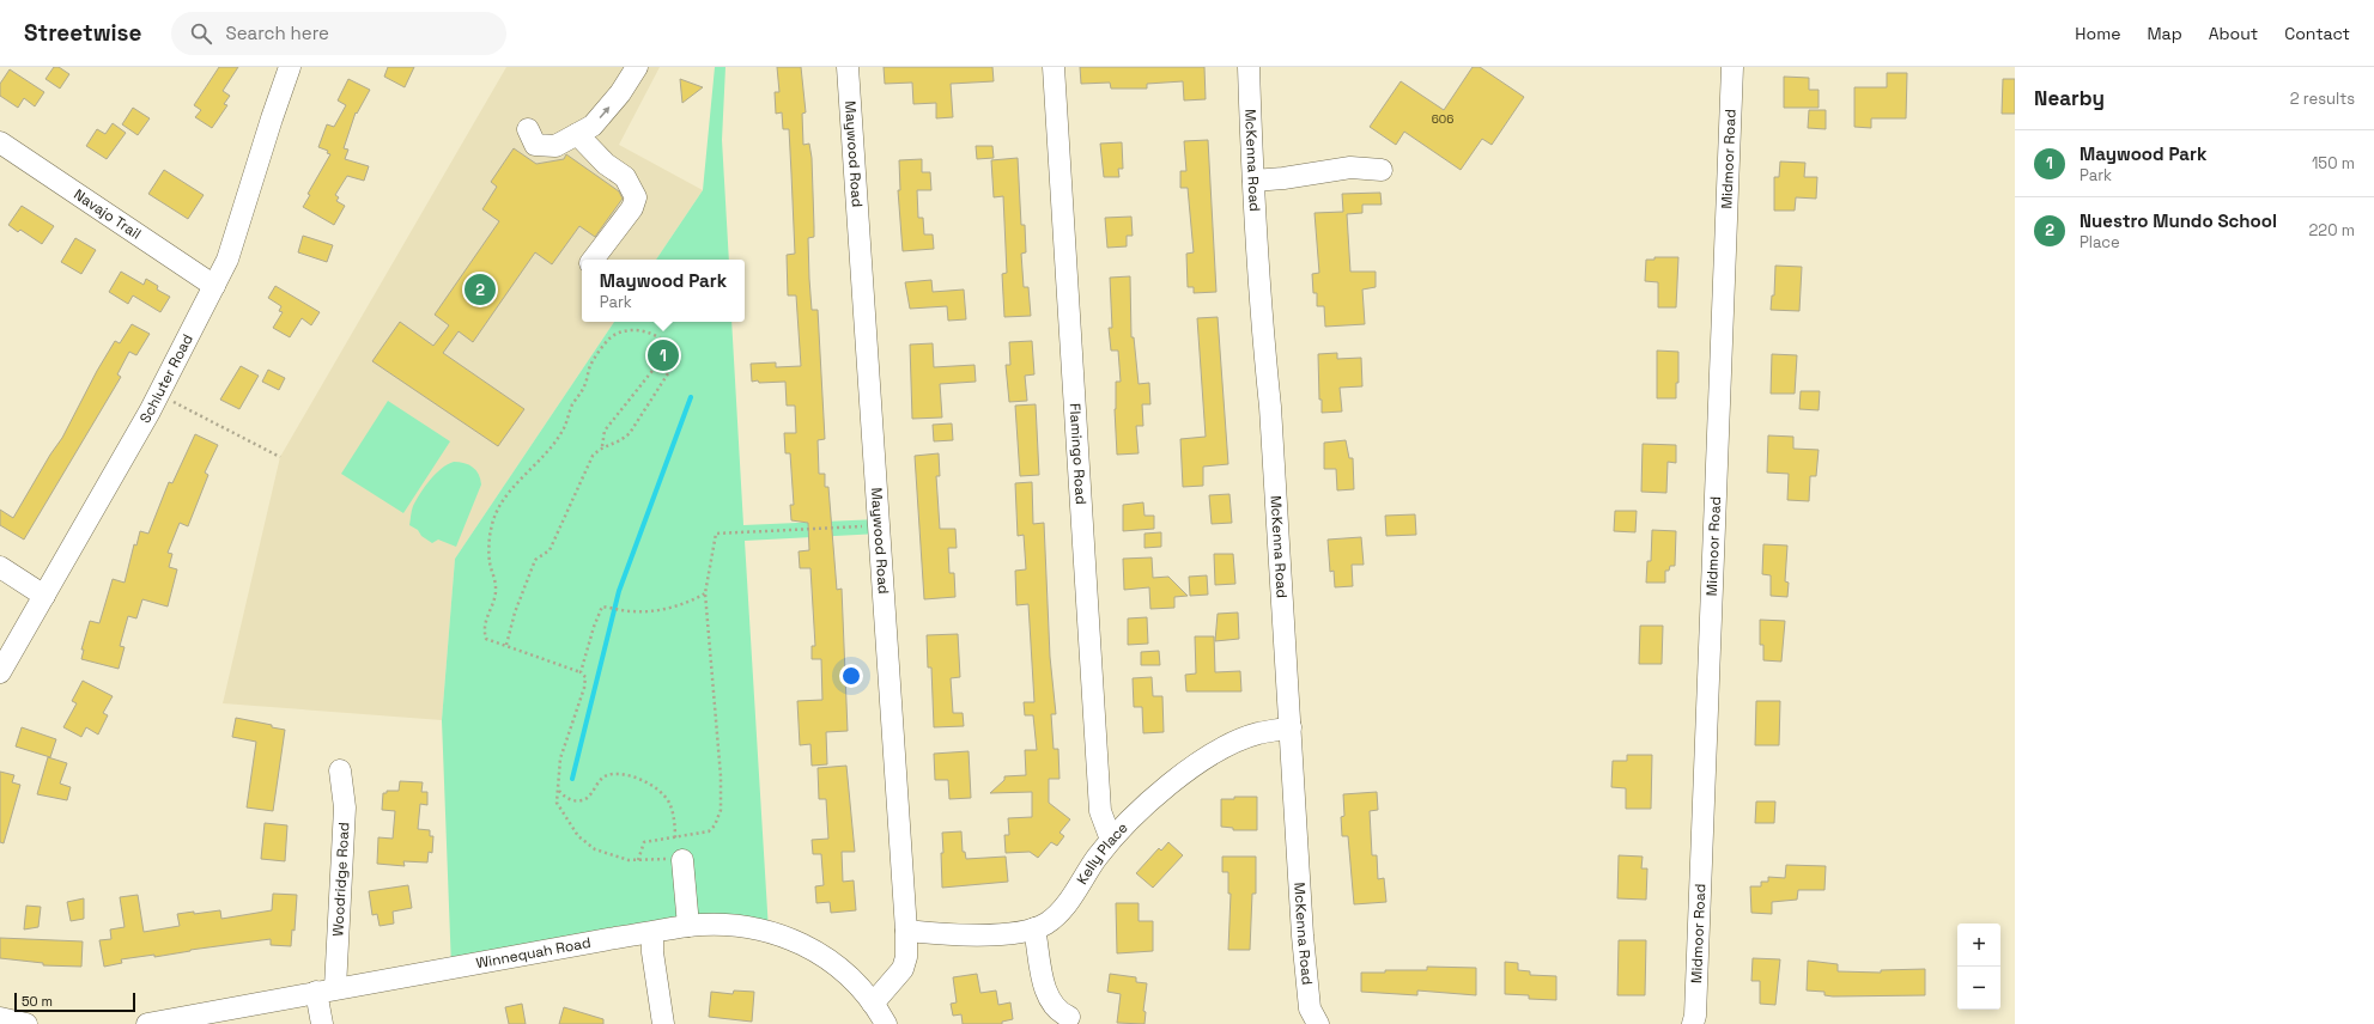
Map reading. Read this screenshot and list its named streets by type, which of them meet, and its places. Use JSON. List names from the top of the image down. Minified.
{"streets":{"street":["Maywood Road","Midmoor Road","McKenna Road","Navajo Trail","Schluter Road","Flamingo Road","Kelly Place","Woodridge Road","Winnequah Road"]},"crossings":[["Maywood Road","Kelly Place"],["Maywood Road","Winnequah Road"],["McKenna Road","Kelly Place"],["Navajo Trail","Schluter Road"],["Flamingo Road","Kelly Place"],["Woodridge Road","Winnequah Road"]],"house_numbers":["606"],"scale_bar":"50 m","page":{"header":"Streetwise","search":"Search here","nav":["Home","Map","About","Contact"],"heading":["Nearby","2 results"],"list":[{"mark":"1","name":"Maywood Park","note":"Park","value":"150 m"},{"mark":"2","name":"Nuestro Mundo School","note":"Place","value":"220 m"}],"popup":["Maywood Park","Park"],"pins":["2","1"],"map_buttons":["+","−"],"scale":"50 m"}}
